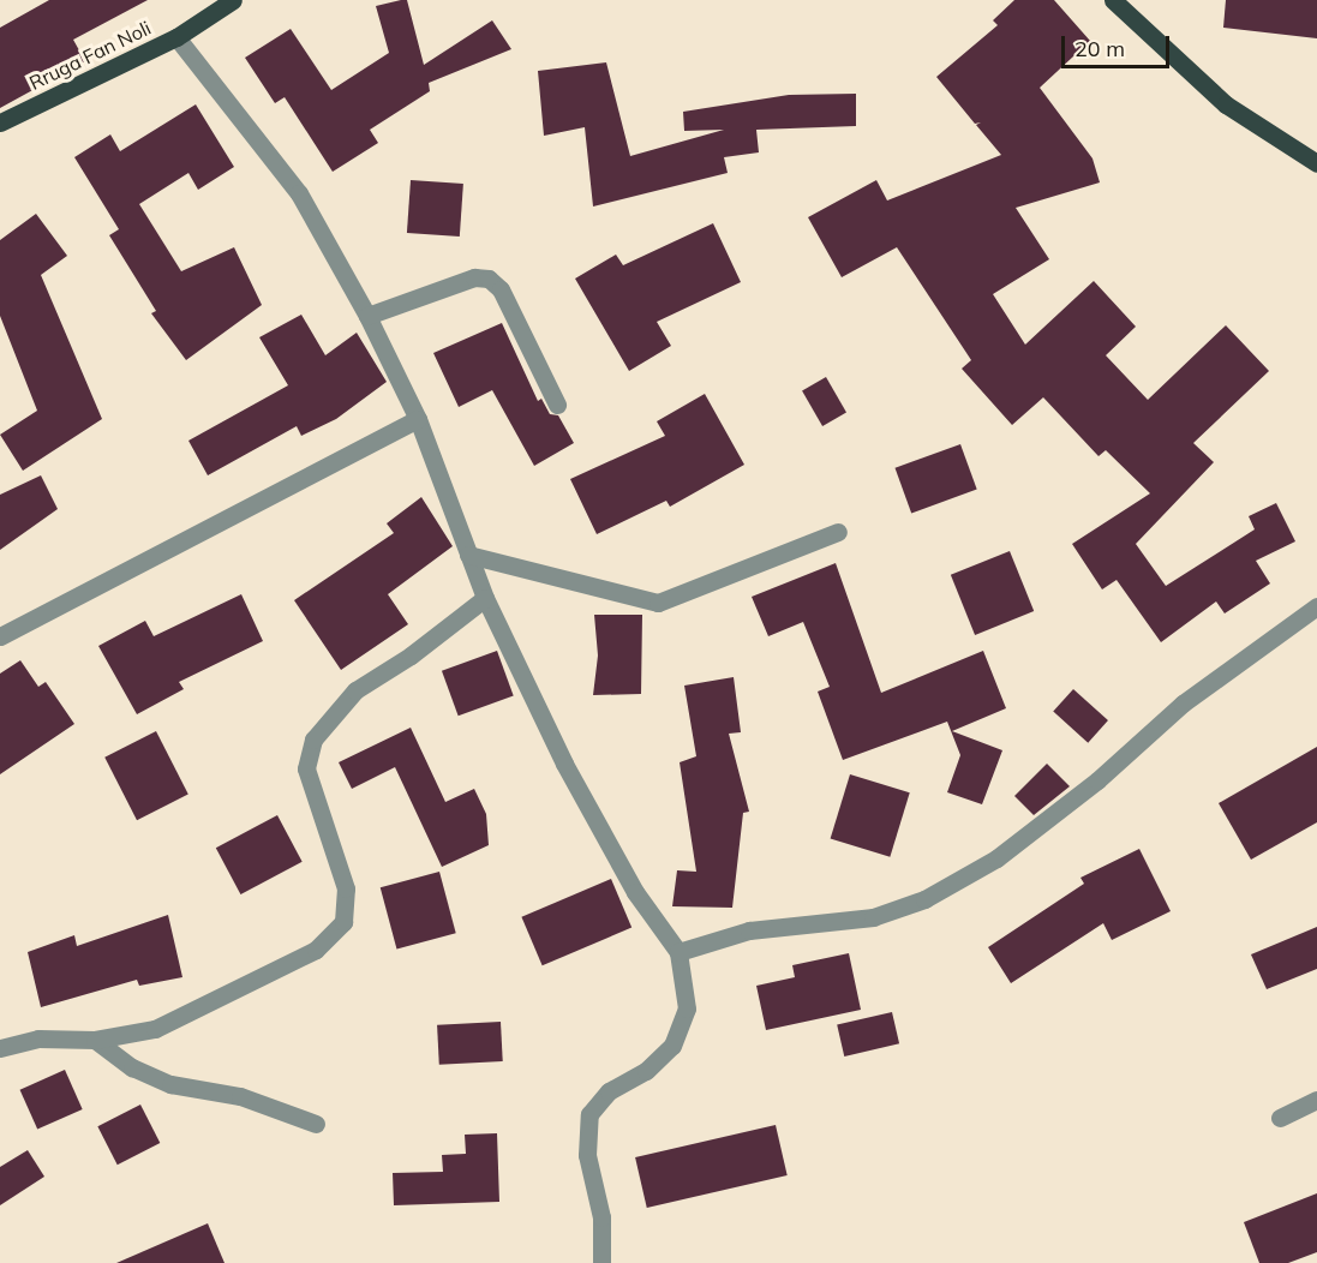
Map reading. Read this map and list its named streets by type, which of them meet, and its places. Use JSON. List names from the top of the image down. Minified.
{"streets":{"main road":["Rruga Fan Noli"]},"scale_bar":"20 m"}
